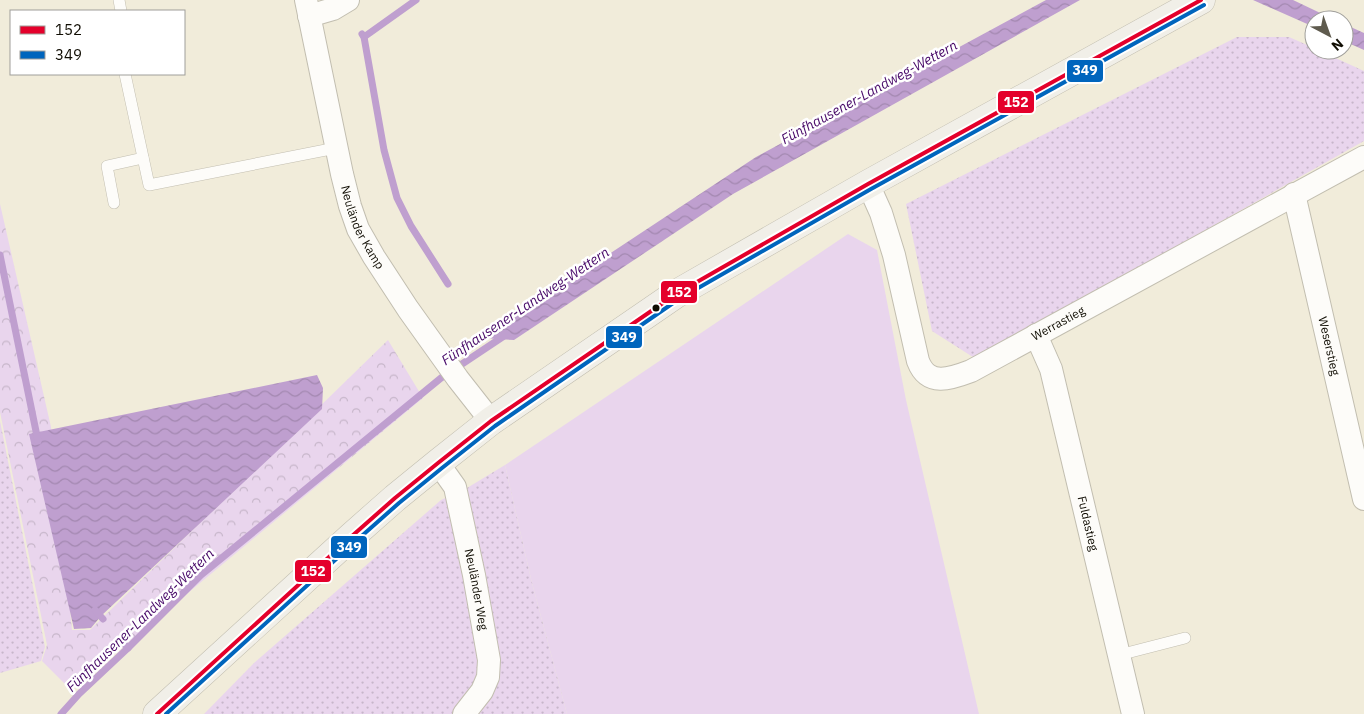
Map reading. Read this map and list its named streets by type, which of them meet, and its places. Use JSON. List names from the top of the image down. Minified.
{"streets":{"street":["Neuländer Kamp","Werrastieg","Weserstieg","Fuldastieg","Neuländer Weg"]},"crossings":[["Werrastieg","Weserstieg"],["Werrastieg","Fuldastieg"]],"water":["Fünfhausener-Landweg-Wettern"],"lines":["transit line 152","transit line 349"],"legend":["152","349"],"north":"bottom right"}
